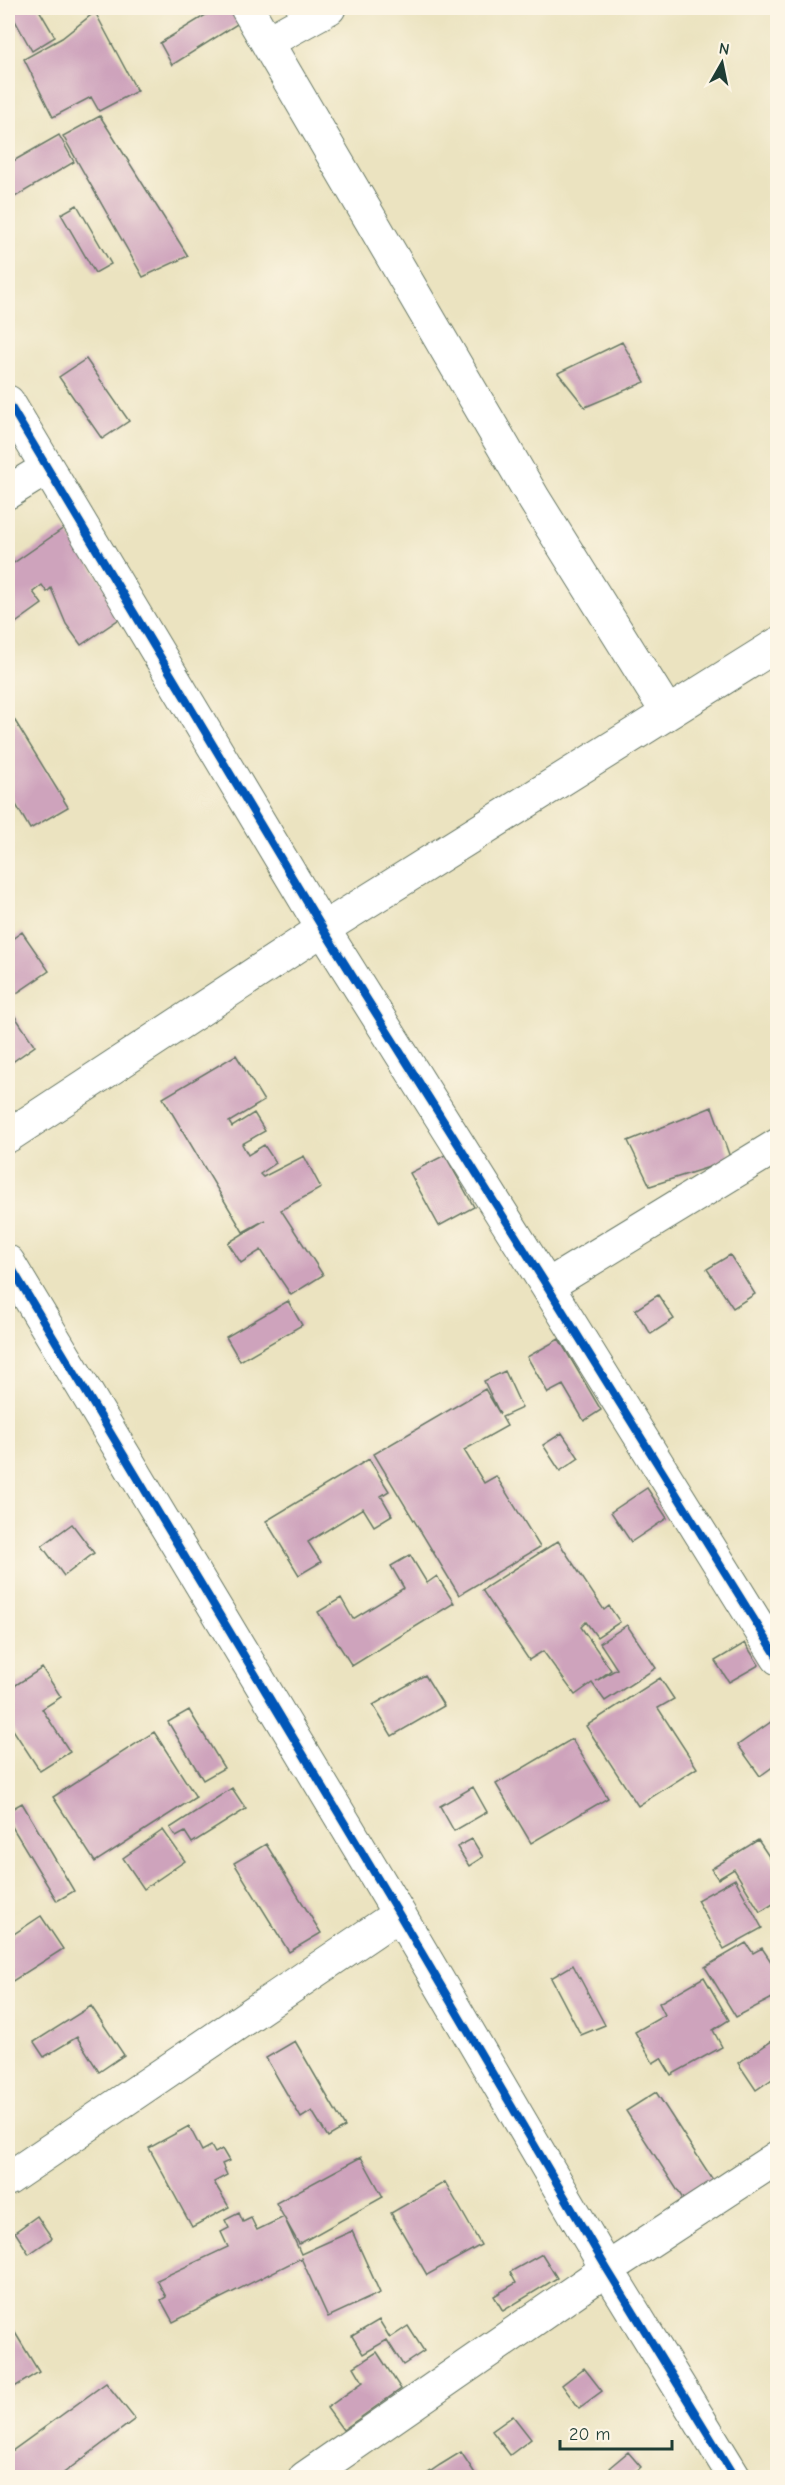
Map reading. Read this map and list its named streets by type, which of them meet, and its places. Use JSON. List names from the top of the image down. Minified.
{"scale_bar":"20 m","north":"top"}
